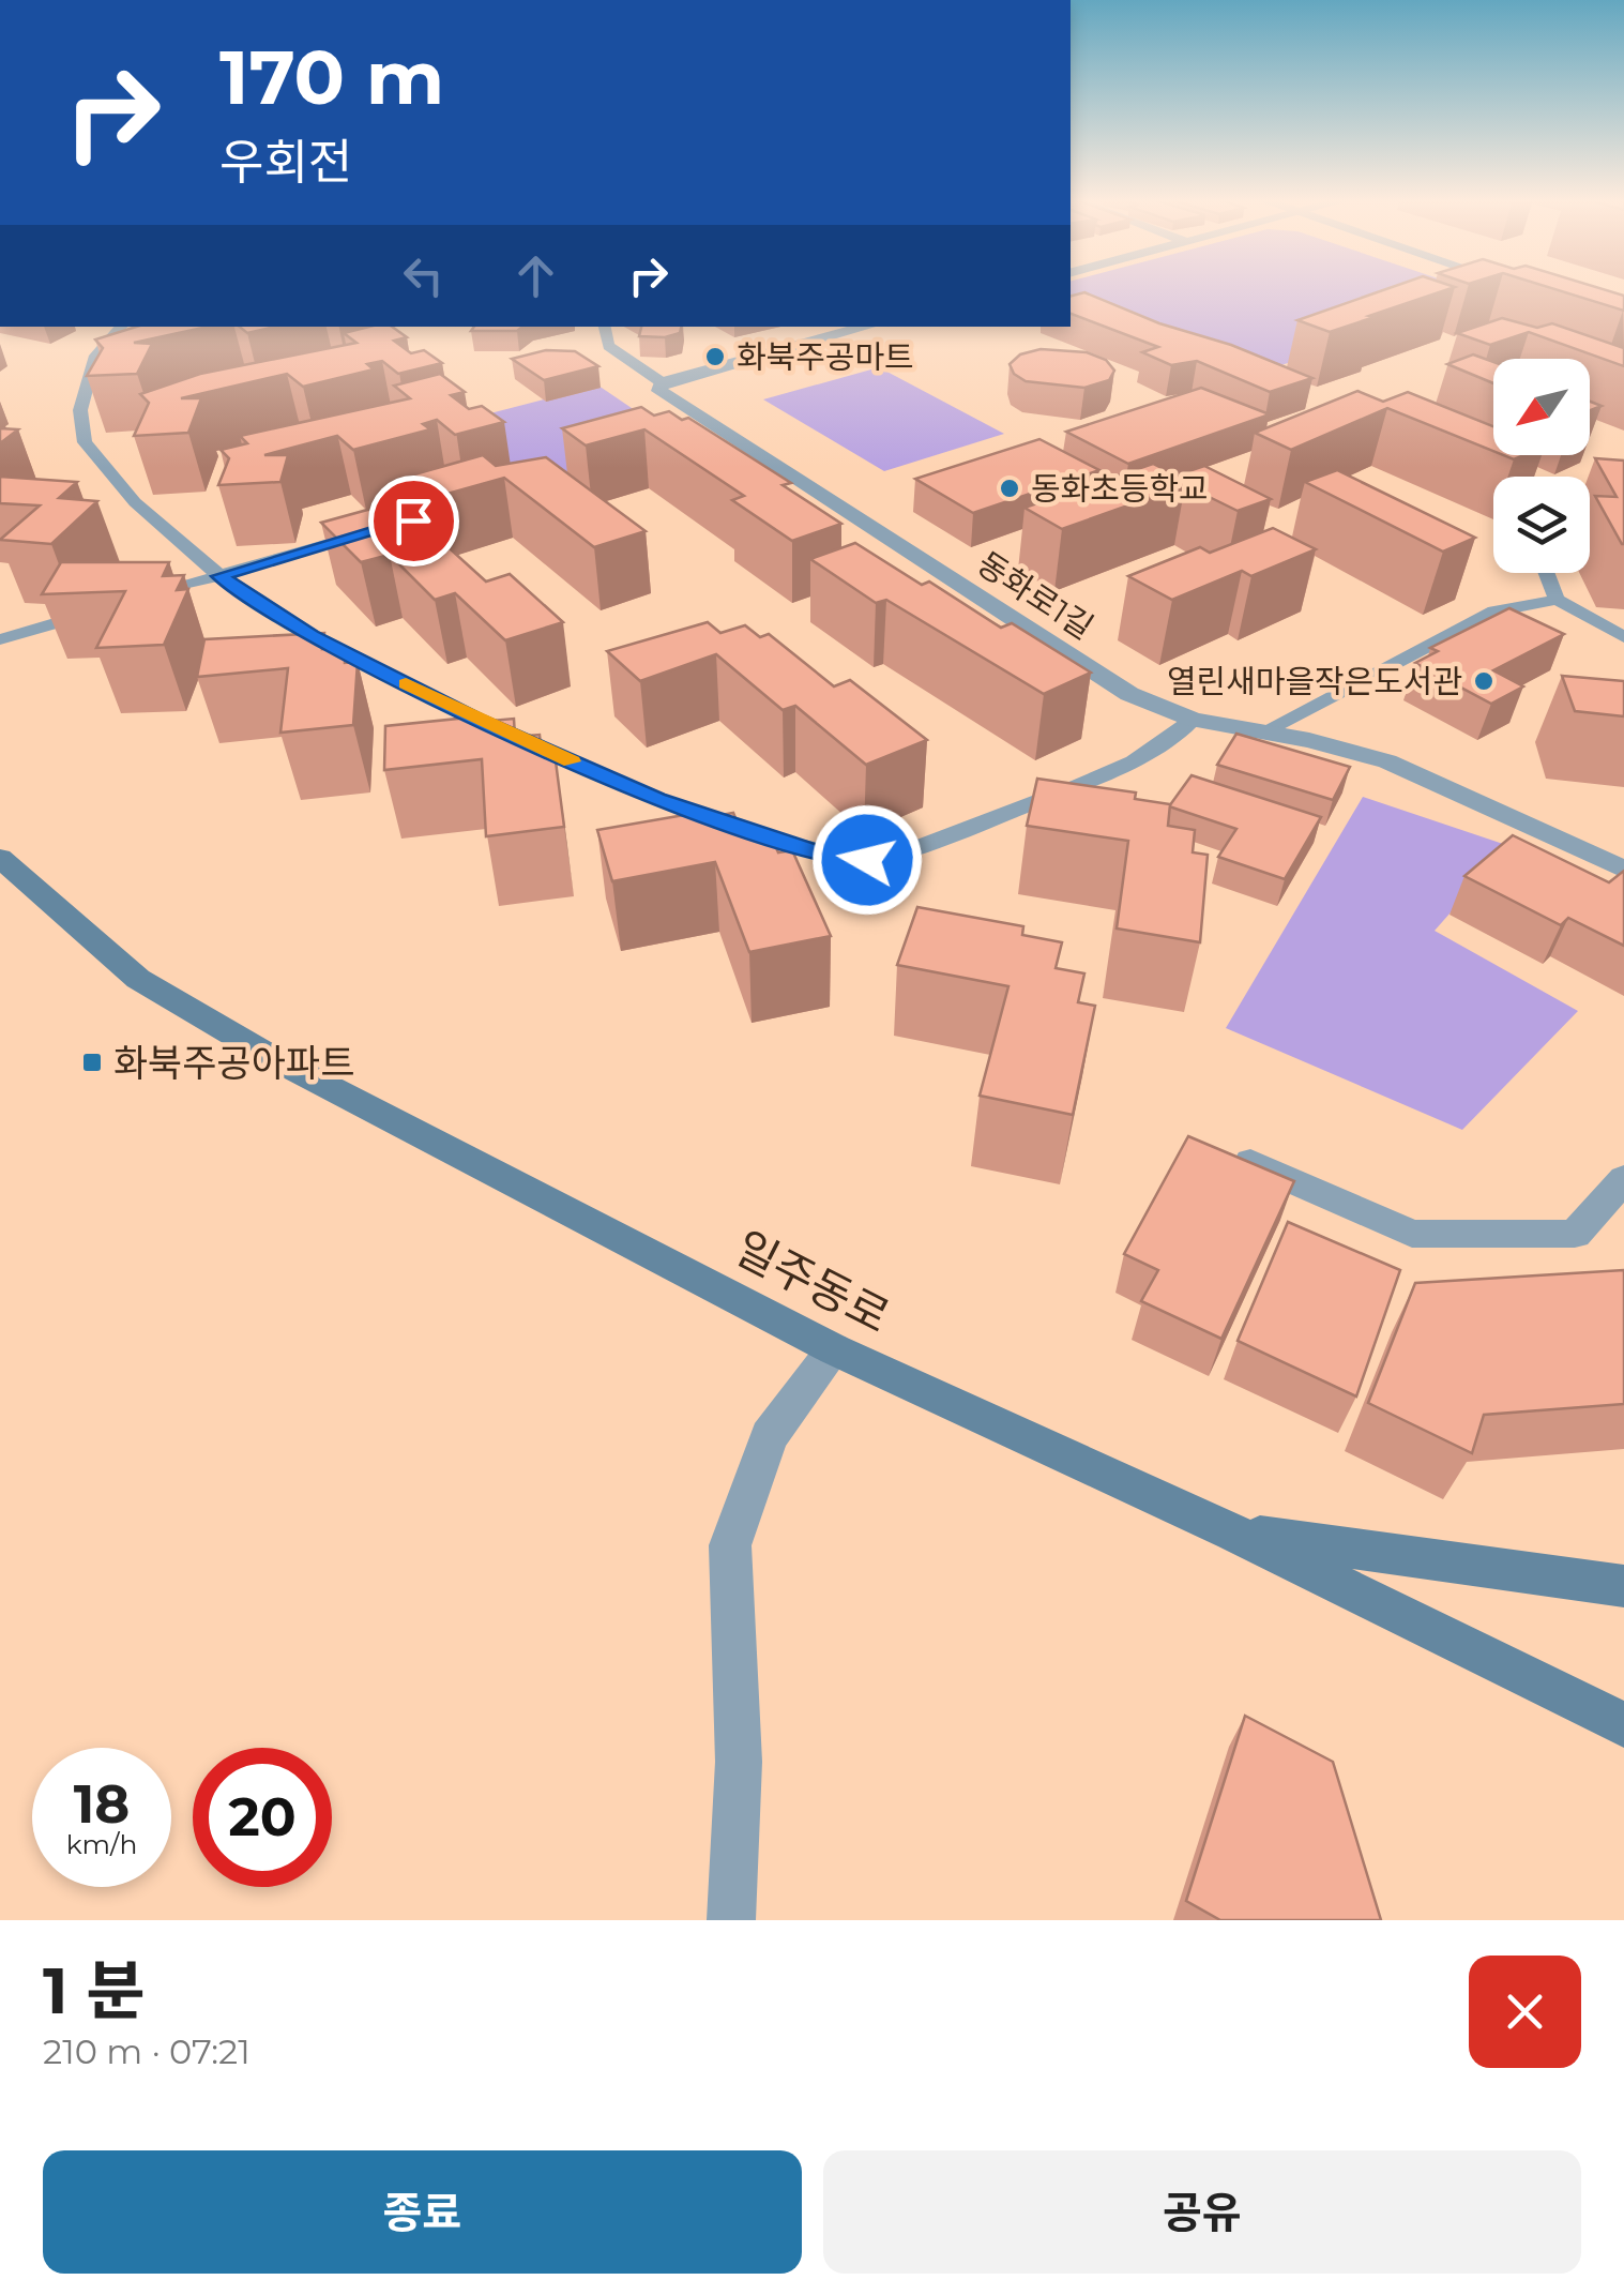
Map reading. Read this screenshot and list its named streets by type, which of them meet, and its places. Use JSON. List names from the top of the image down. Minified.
{"streets":{"main road":["일주동로"],"street":["동화로1길"]},"places":{"other":["화북주공마트","동화초등학교","열린새마을작은도서관"],"transit":["화북주공아파트"]},"north":"bottom left","page":{"turn":["170 m","우회전"],"speed":"18 km/h","limit":"20","heading":["1 분","210 m · 07:21"],"buttons":["종료","공유"]}}
